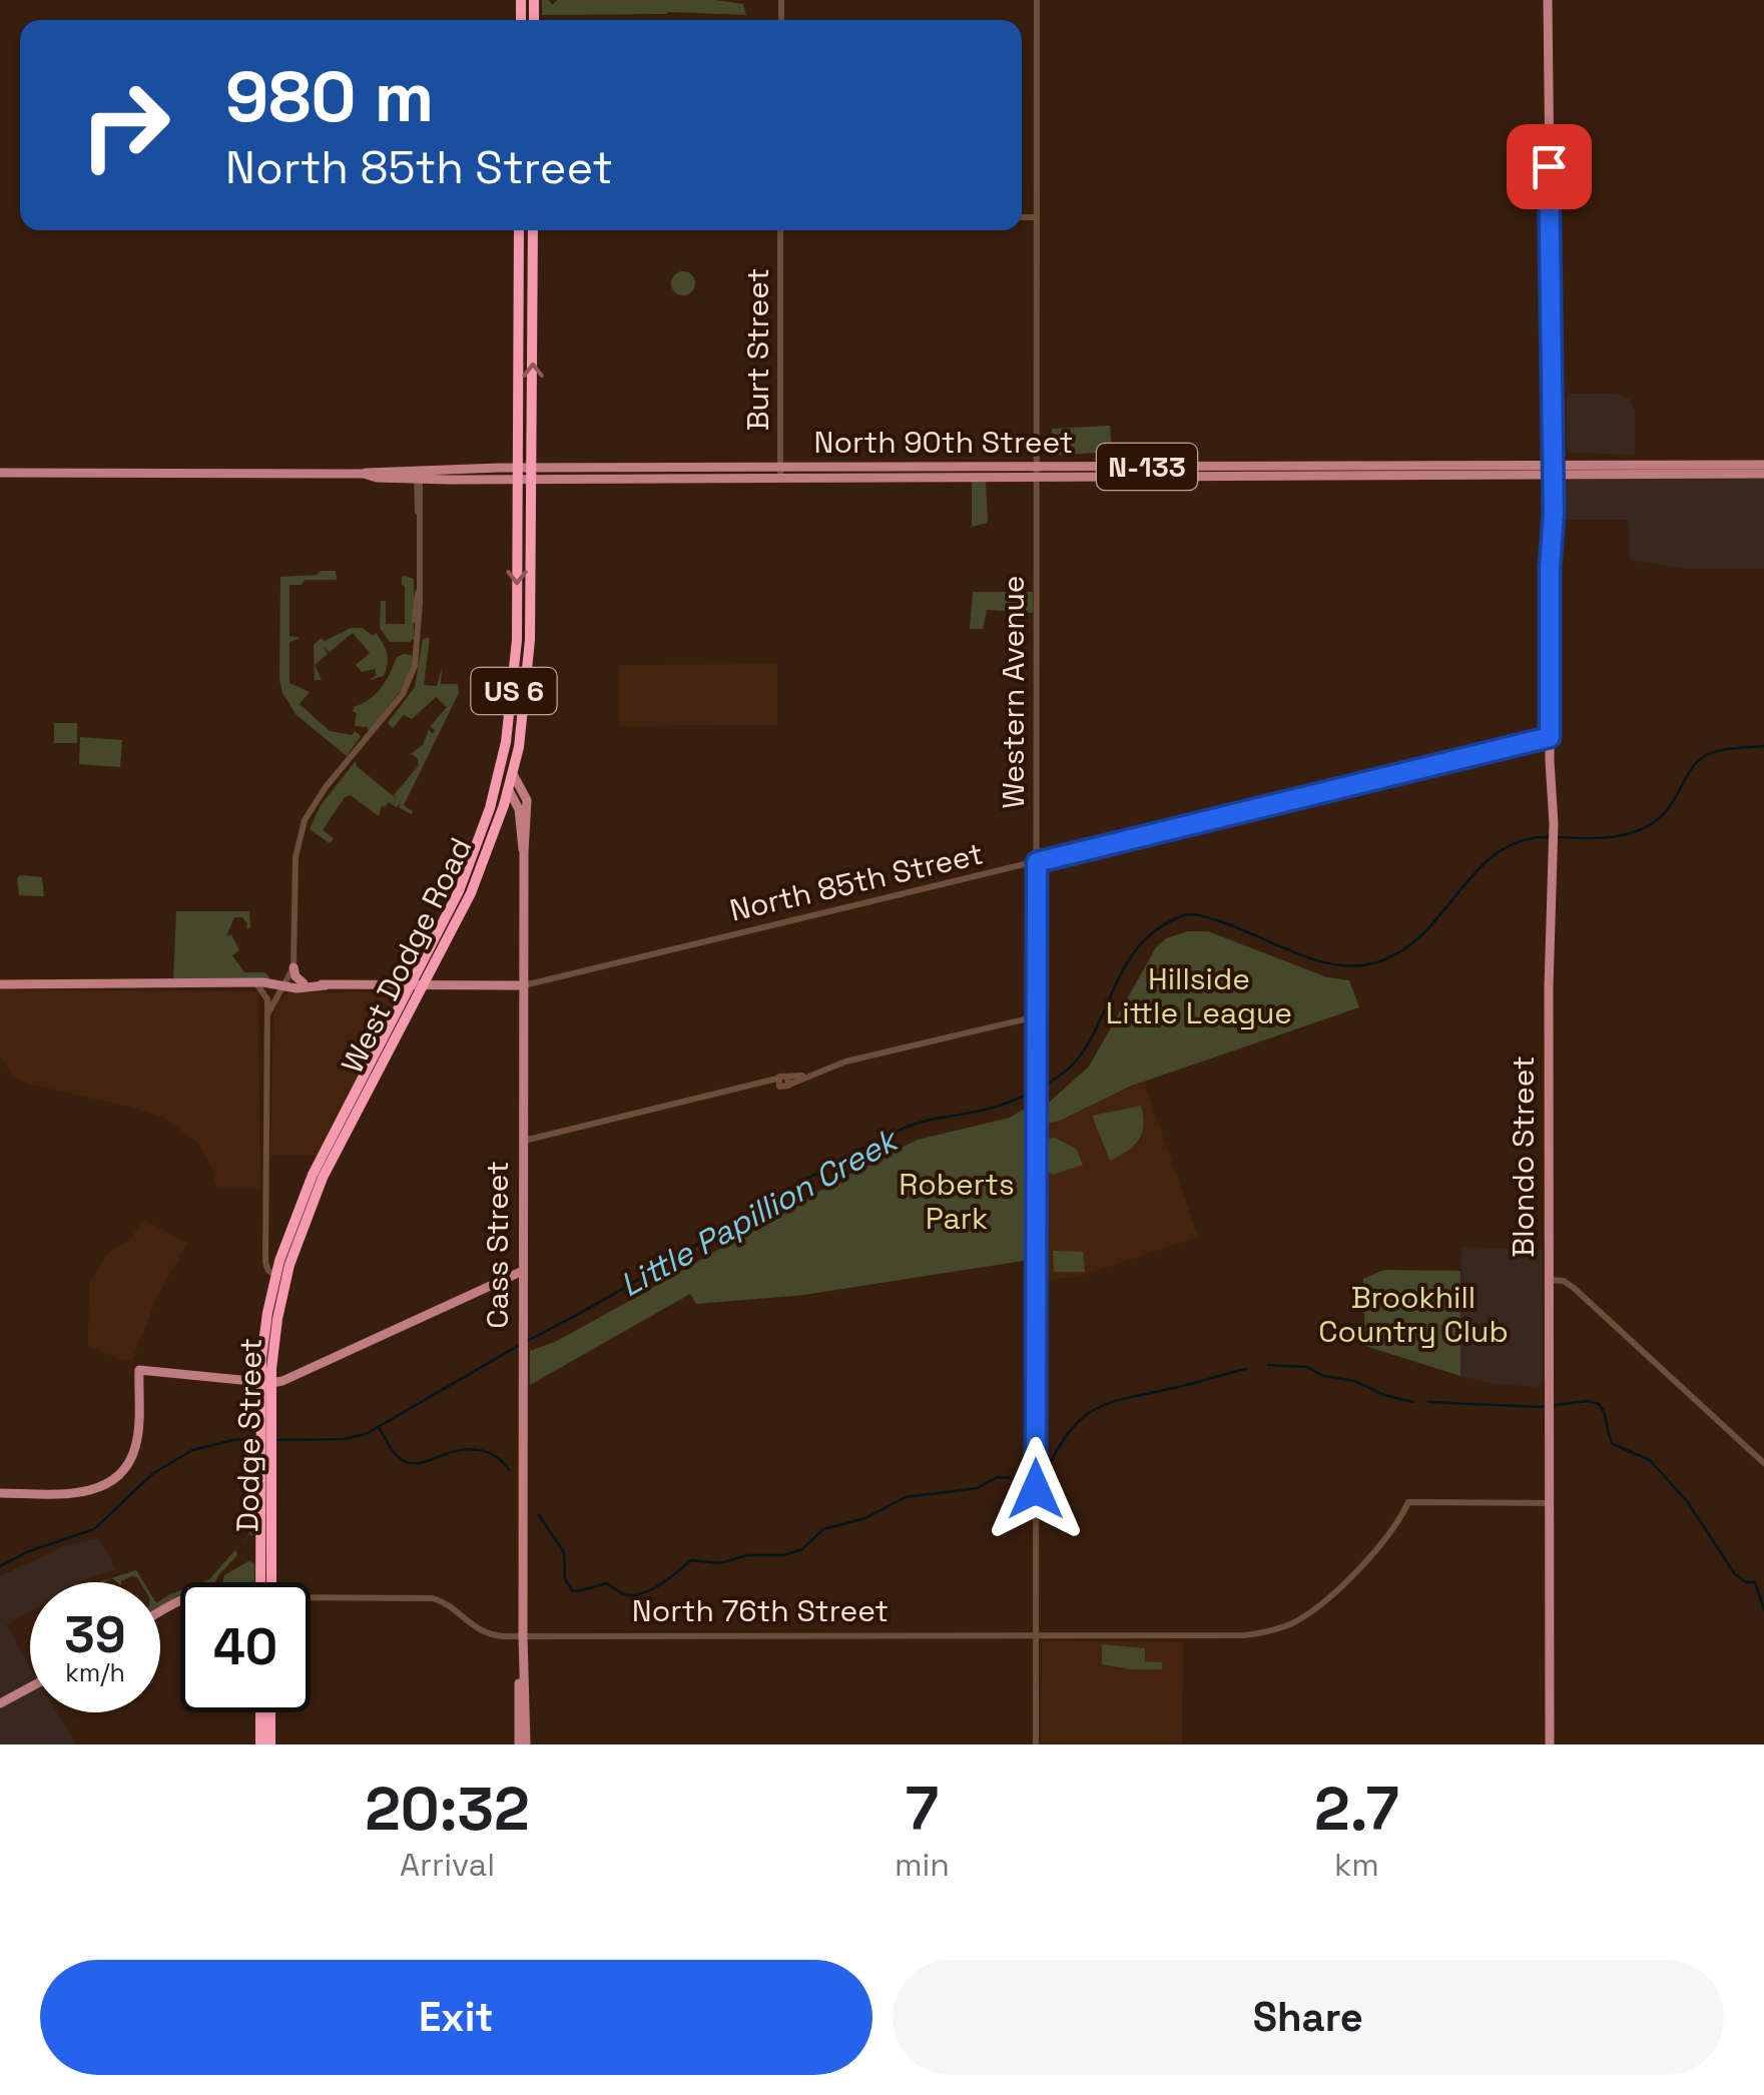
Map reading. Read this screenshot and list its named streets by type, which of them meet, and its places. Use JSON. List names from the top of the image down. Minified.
{"streets":{"highway":["US 6","West Dodge Road","Dodge Street"],"main road":["North 90th Street","N-133","Blondo Street","Cass Street"],"street":["Burt Street","Western Avenue","North 85th Street","North 76th Street"]},"crossings":[["Burt Street","North 90th Street"],["North 90th Street","Western Avenue"],["North 90th Street","West Dodge Road"],["North 90th Street","Blondo Street"],["Western Avenue","North 85th Street"],["Western Avenue","North 76th Street"],["North 85th Street","Blondo Street"],["North 85th Street","Cass Street"],["West Dodge Road","Cass Street"],["West Dodge Road","Dodge Street"],["Blondo Street","North 76th Street"],["Cass Street","North 76th Street"]],"water":["Little Papillion Creek"],"parks":["Hillside Little League","Roberts Park","Brookhill Country Club"],"page":{"turn":["980 m","North 85th Street"],"speed":"39 km/h","limit":"40","eta":["20:32","Arrival","7","min","2.7","km"],"buttons":["Exit","Share"]}}
